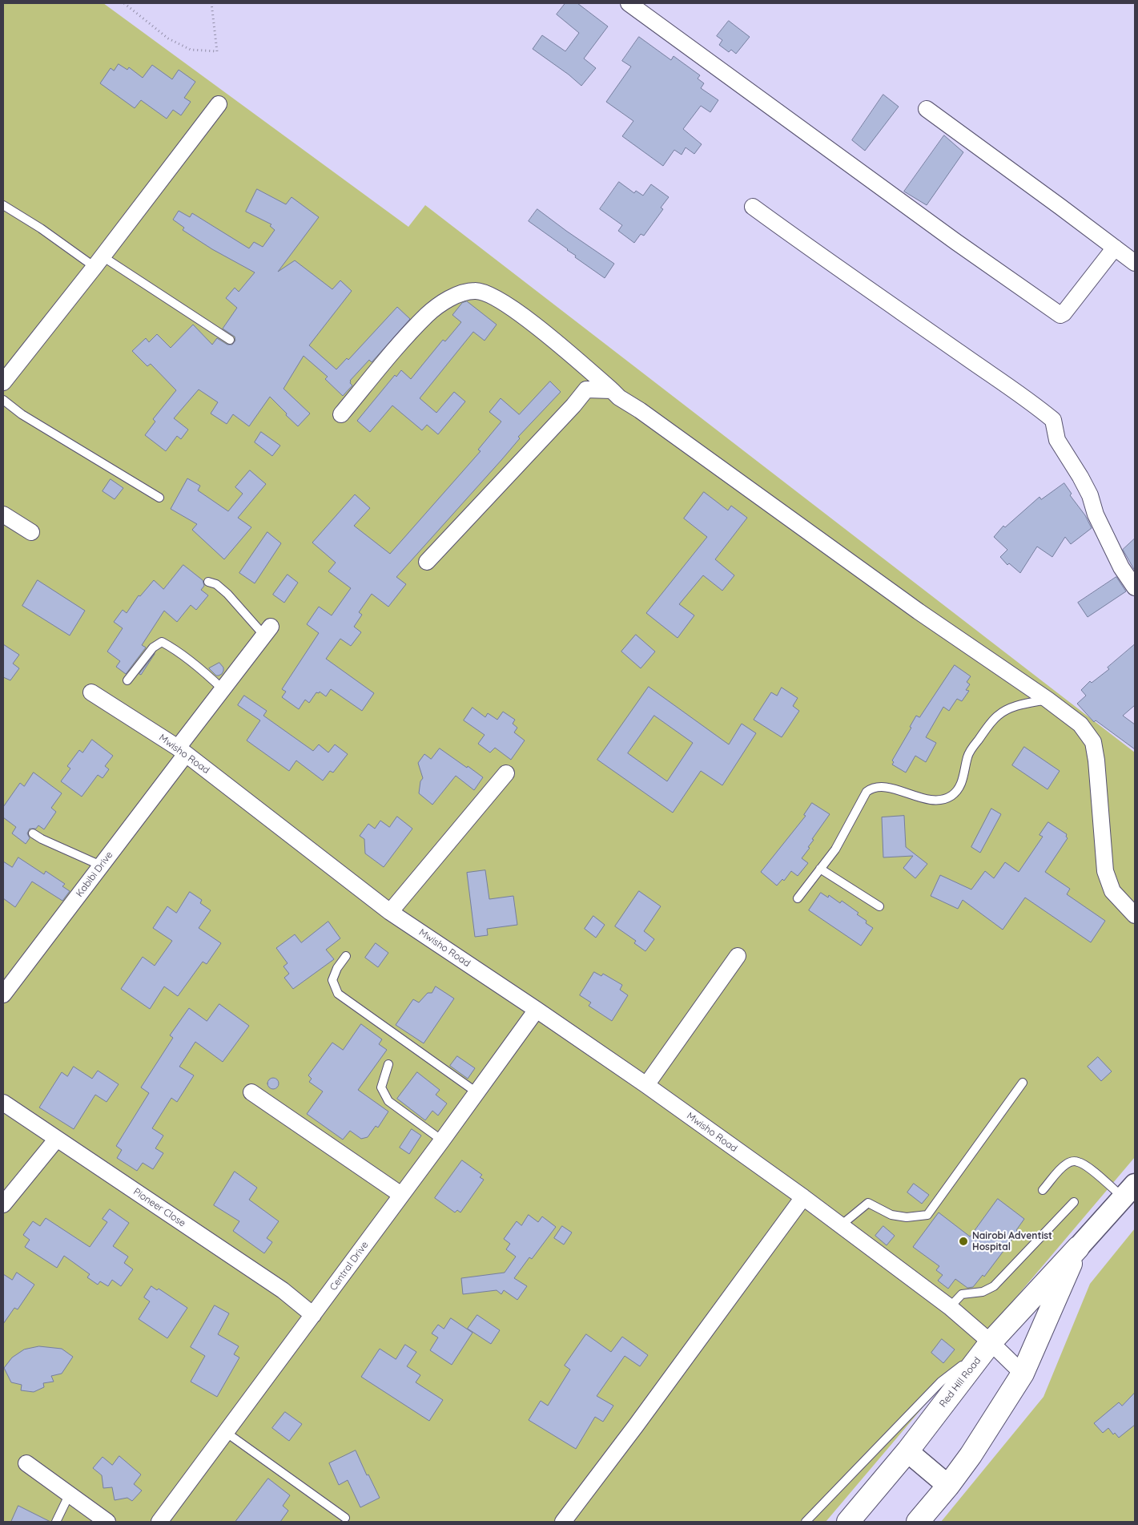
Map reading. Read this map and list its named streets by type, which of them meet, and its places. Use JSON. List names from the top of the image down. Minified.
{"streets":{"main road":["Red Hill Road"],"street":["Mwisho Road","Kabibi Drive","Pioneer Close","Central Drive"]},"crossings":[["Mwisho Road","Kabibi Drive"],["Mwisho Road","Central Drive"],["Mwisho Road","Red Hill Road"],["Pioneer Close","Central Drive"]],"places":["Nairobi Adventist Hospital"]}
